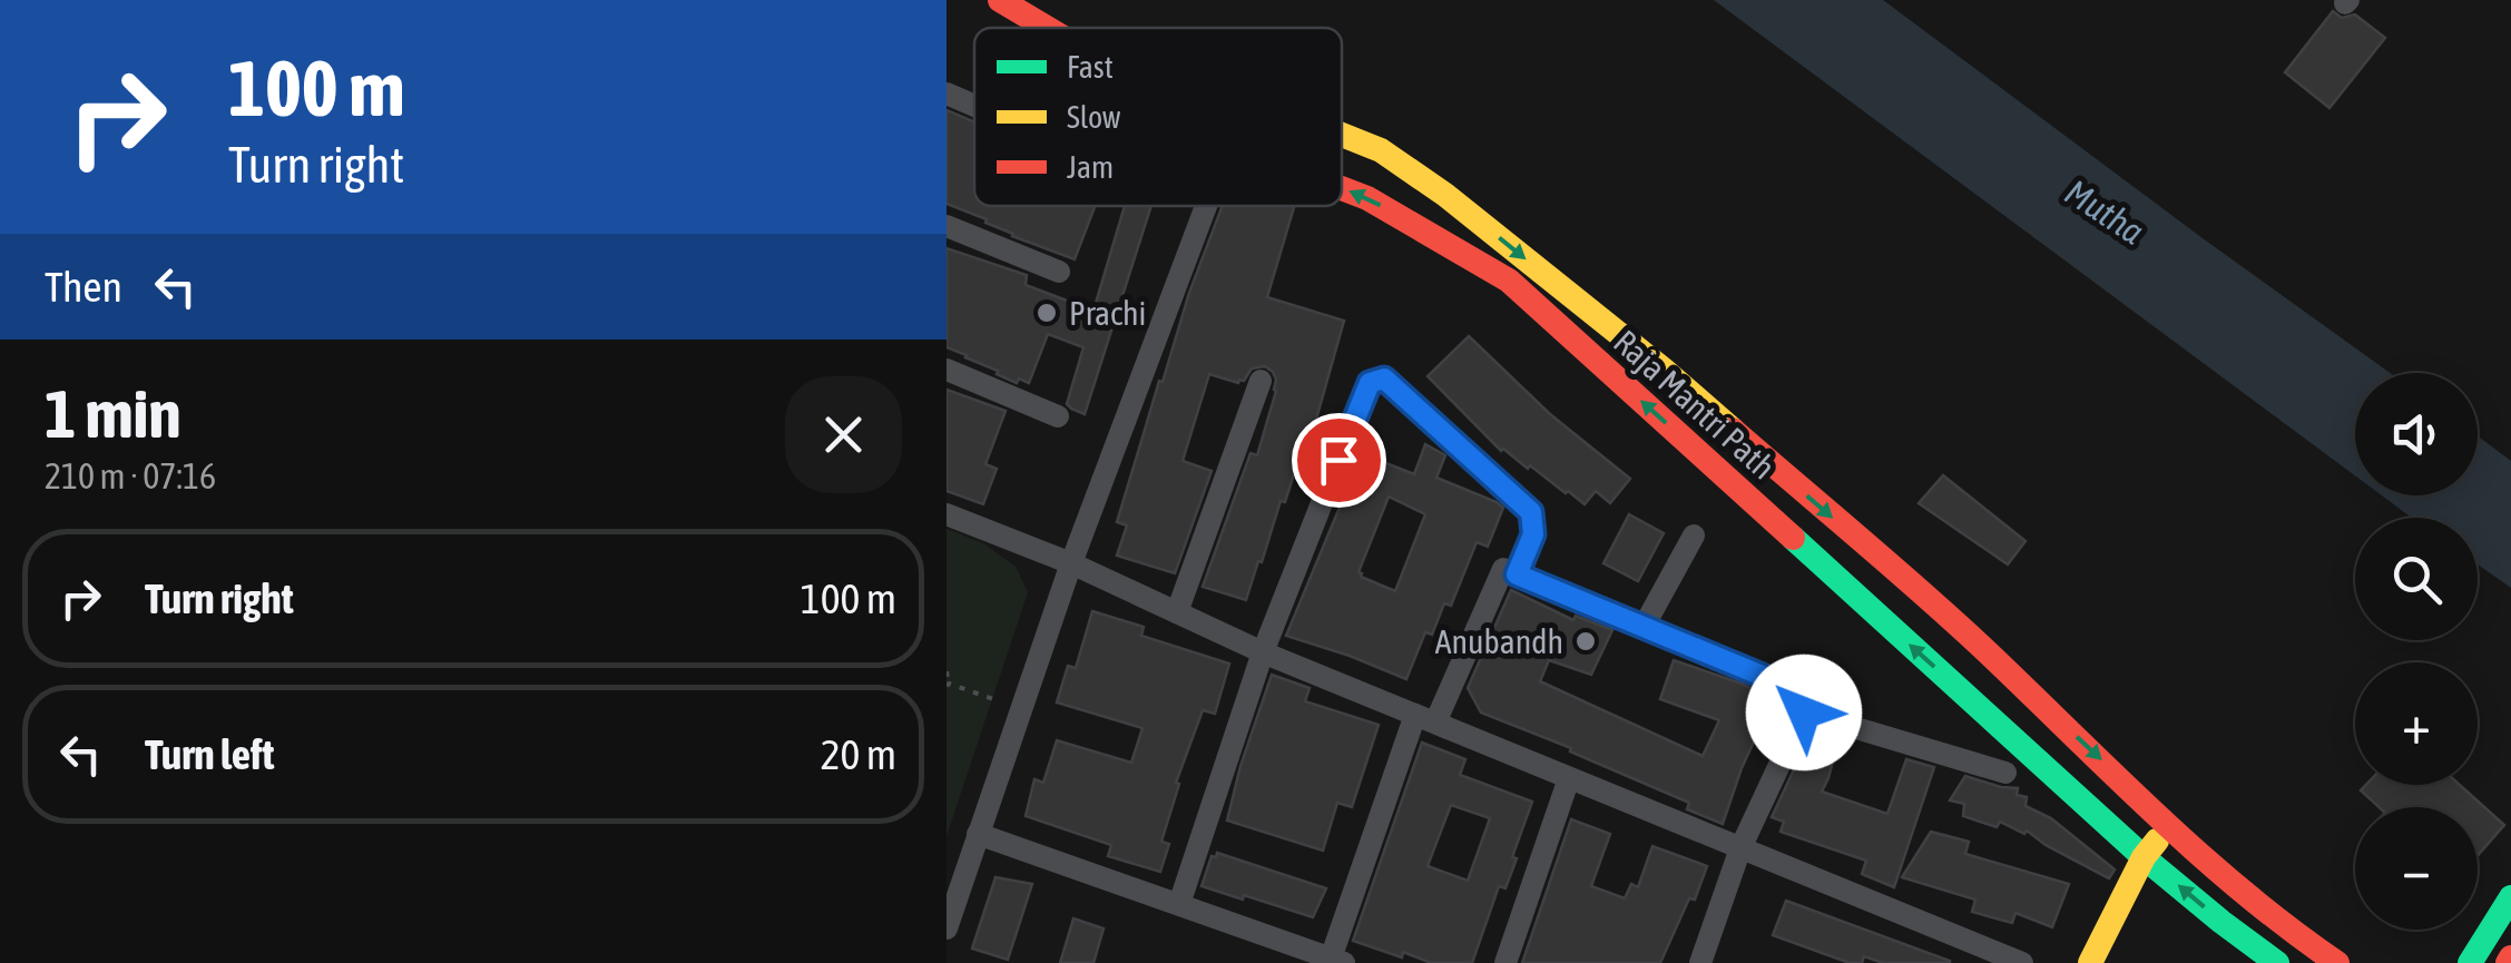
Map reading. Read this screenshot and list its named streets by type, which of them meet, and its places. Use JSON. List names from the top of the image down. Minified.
{"streets":{"main road":["Raja Mantri Path"]},"water":["Mutha"],"places":["Prachi","Anubandh"],"legend":["Fast","Slow","Jam"],"page":{"turn":["100 m","Turn right"],"then":"Then","heading":["1 min","210 m · 07:16"],"map_buttons":["+","−"],"list":[{"name":"Turn right","value":"100 m"},{"name":"Turn left","value":"20 m"}]}}
